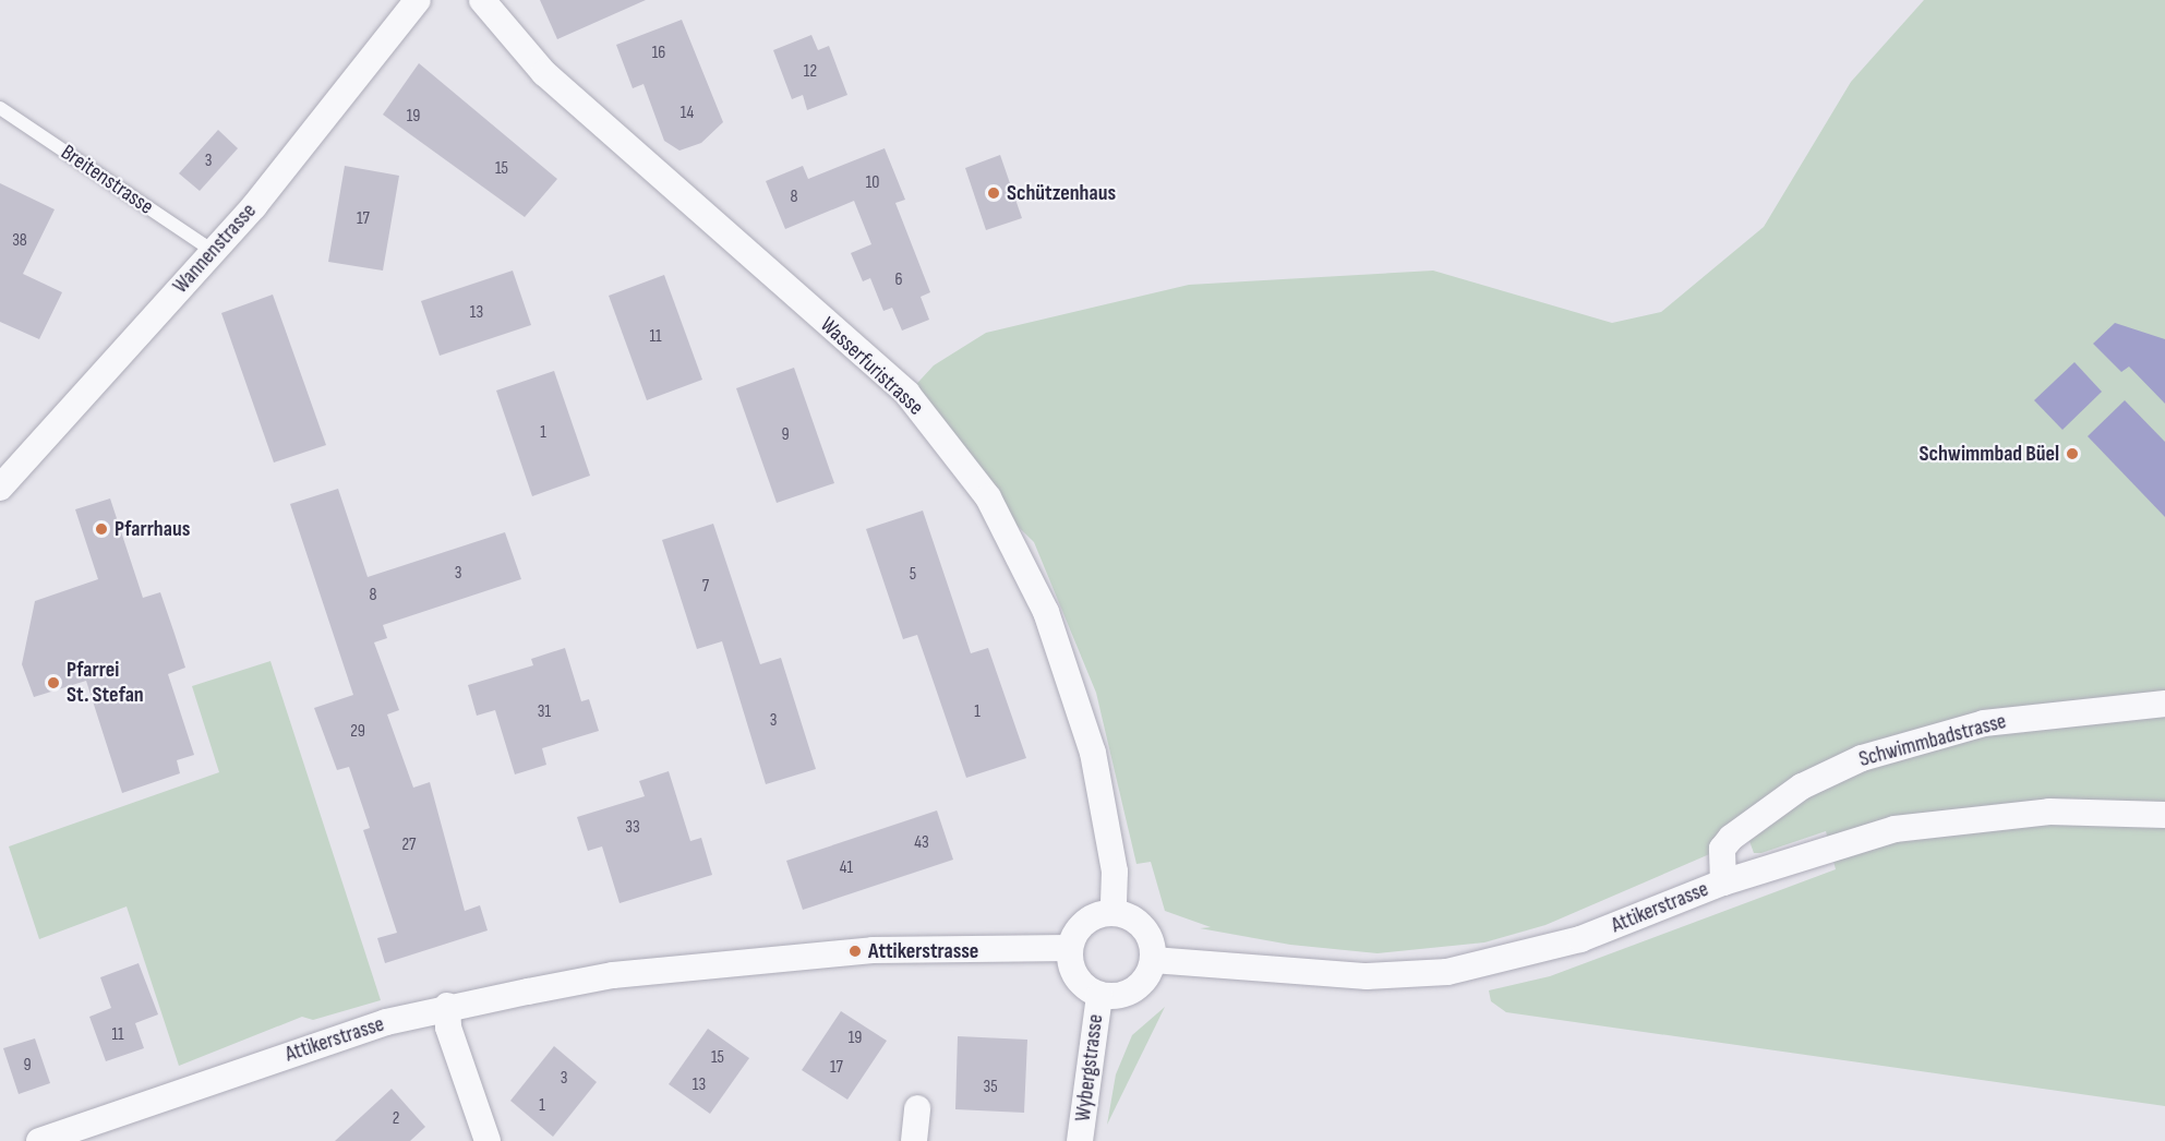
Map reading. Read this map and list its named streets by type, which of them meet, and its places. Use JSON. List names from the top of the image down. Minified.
{"streets":{"street":["Wannenstrasse","Wasserfuristrasse","Schwimmbadstrasse","Attikerstrasse","Wybergstrasse"],"lane":["Breitenstrasse"]},"crossings":[["Breitenstrasse","Wannenstrasse"],["Wasserfuristrasse","Attikerstrasse"],["Wasserfuristrasse","Wybergstrasse"],["Schwimmbadstrasse","Attikerstrasse"],["Attikerstrasse","Wybergstrasse"]],"places":["Schützenhaus","Schwimmbad Büel","Pfarrhaus","Pfarrei St. Stefan","Attikerstrasse"],"house_numbers":["16","12","14","19","3","15","10","8","17","38","6","13","11","1","9","3","5","7","8","31","1","3","29","33","43","27","41","11","19","15","9","17","3","13","35","1","2"]}
